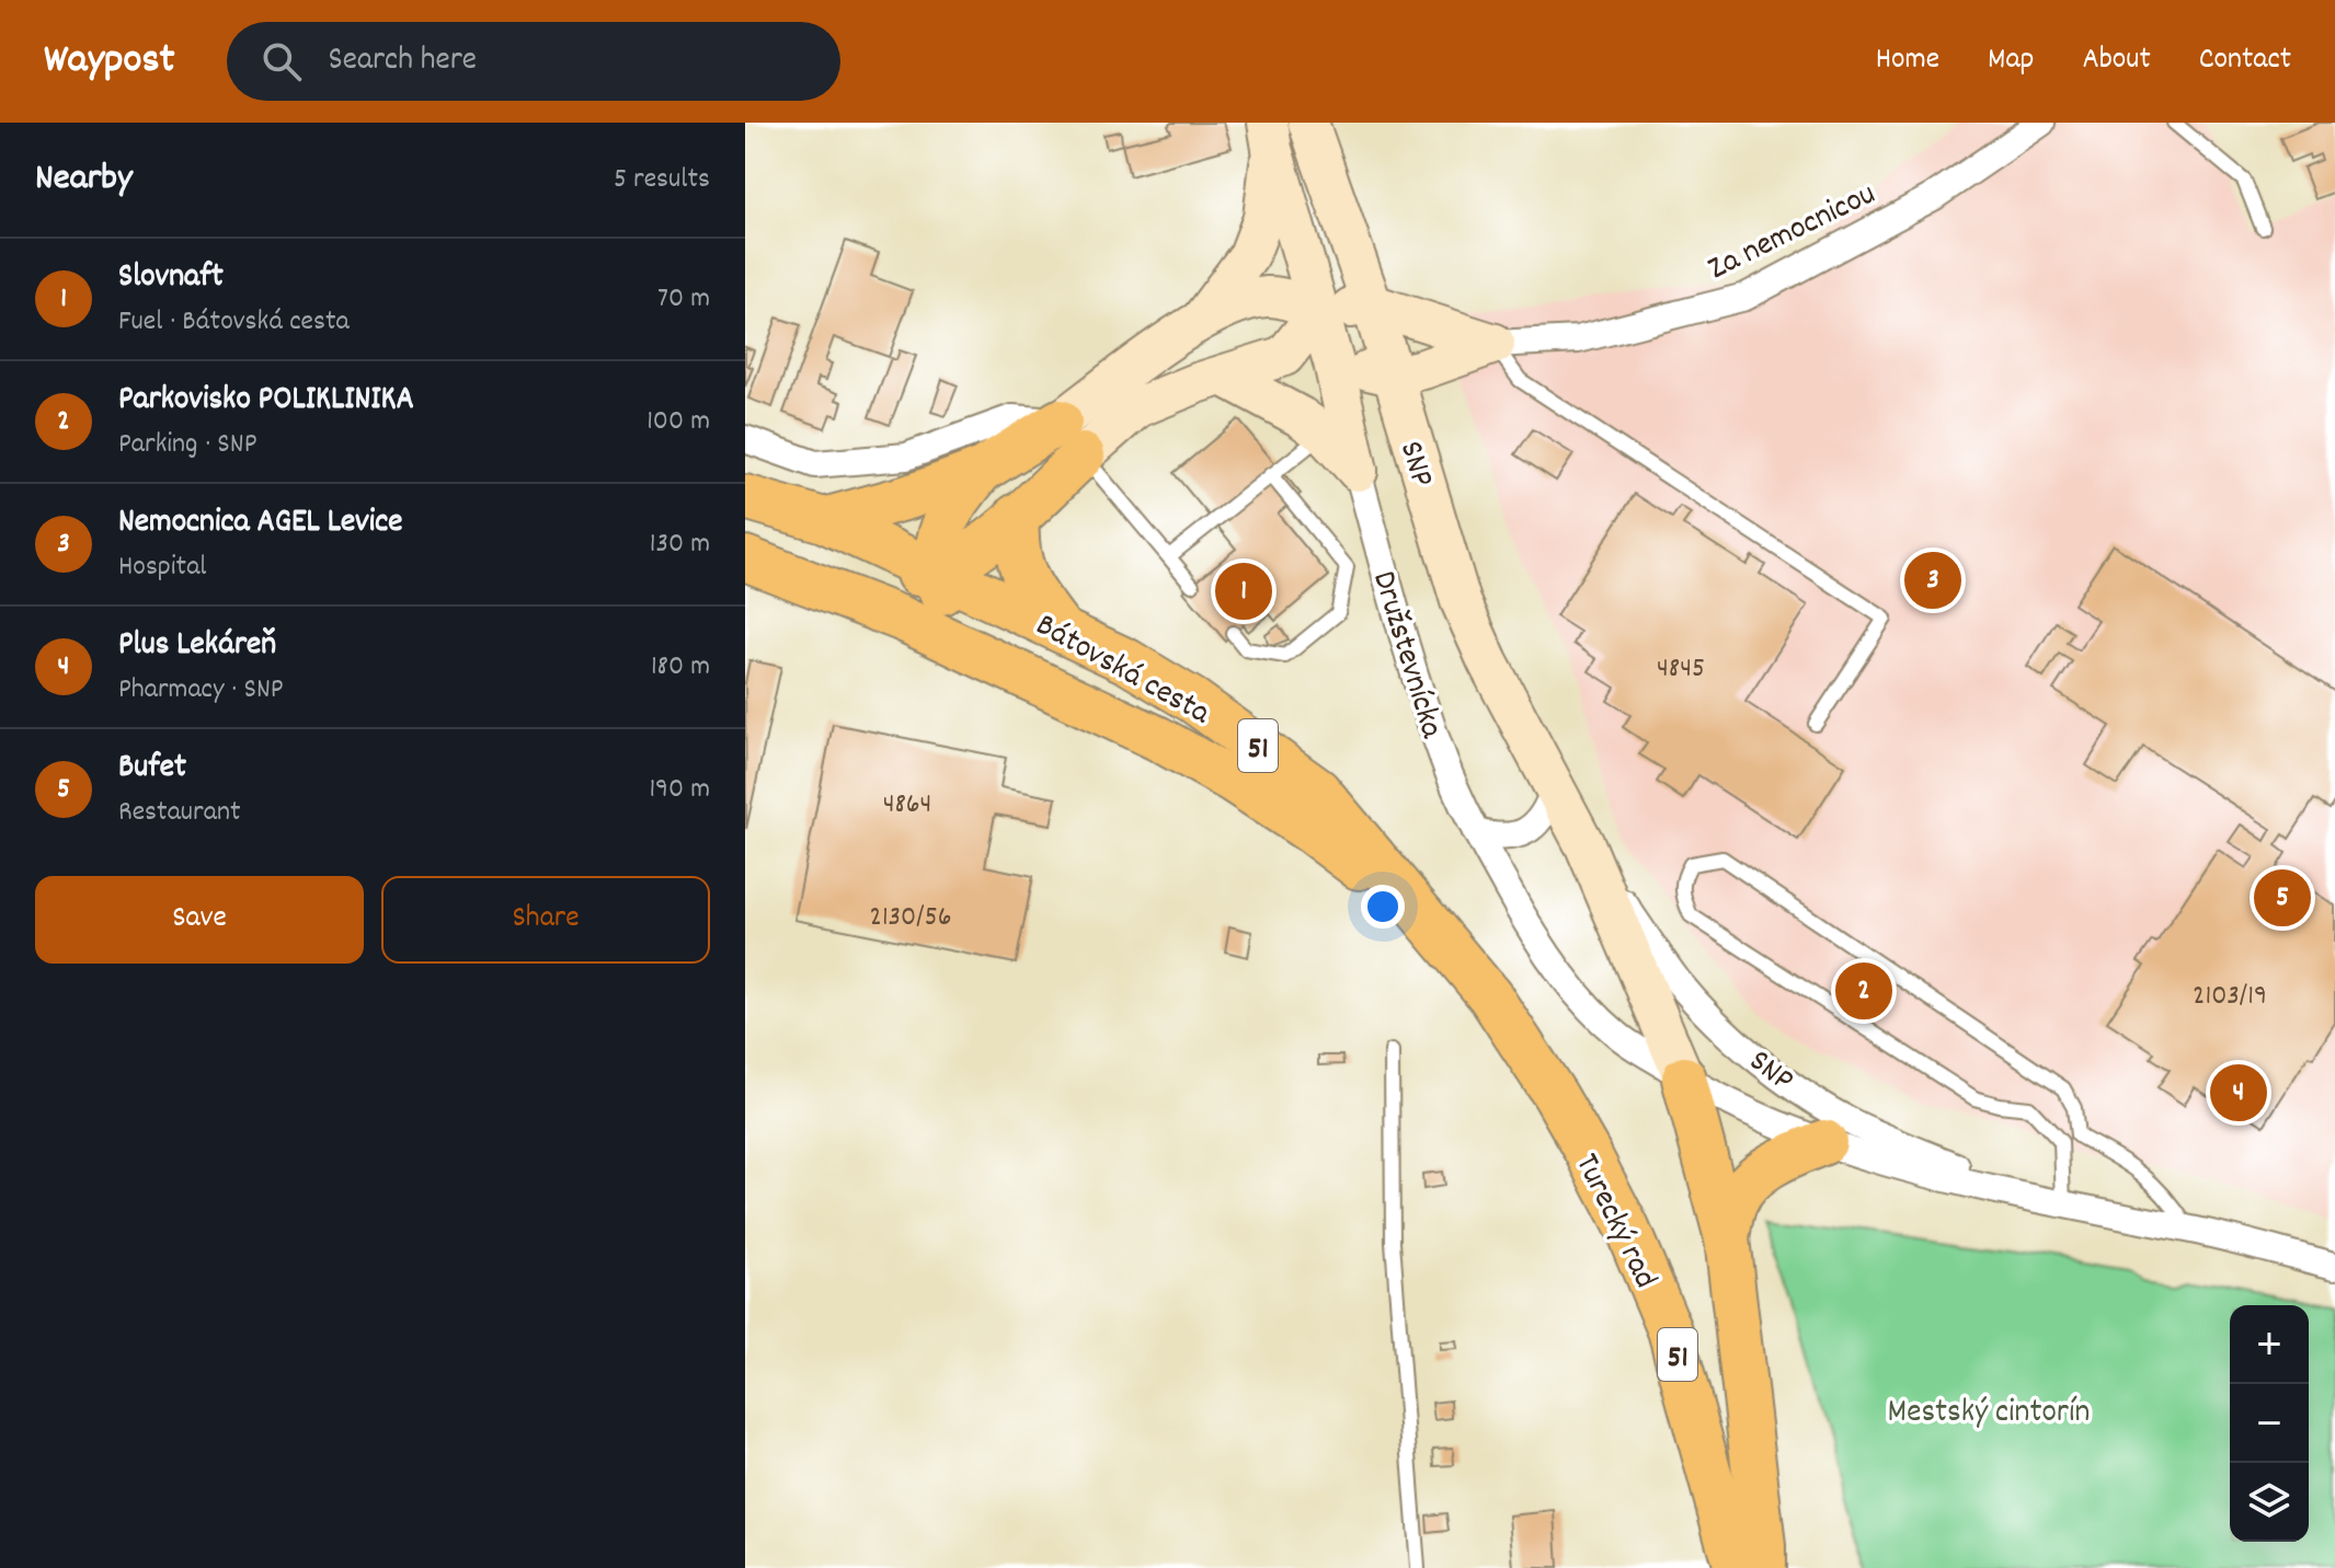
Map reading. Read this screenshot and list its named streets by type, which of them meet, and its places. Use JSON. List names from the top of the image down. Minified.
{"streets":{"main road":["SNP","Bátovská cesta","51","Turecký rad"],"street":["Za nemocnicou","Družstevnícka"]},"crossings":[["SNP","Družstevnícka"],["Bátovská cesta","Turecký rad"]],"parks":["Mestský cintorín"],"house_numbers":["4845","4864","2130/56","2103/19"],"page":{"header":"Waypost","search":"Search here","nav":["Home","Map","About","Contact"],"heading":["Nearby","5 results"],"list":[{"mark":"1","name":"Slovnaft","note":"Fuel · Bátovská cesta","value":"70 m"},{"mark":"2","name":"Parkovisko POLIKLINIKA","note":"Parking · SNP","value":"100 m"},{"mark":"3","name":"Nemocnica AGEL Levice","note":"Hospital","value":"130 m"},{"mark":"4","name":"Plus Lekáreň","note":"Pharmacy · SNP","value":"180 m"},{"mark":"5","name":"Bufet","note":"Restaurant","value":"190 m"}],"pins":["3","1","5","2","4"],"buttons":["Save","Share"],"map_buttons":["+","−"]}}
